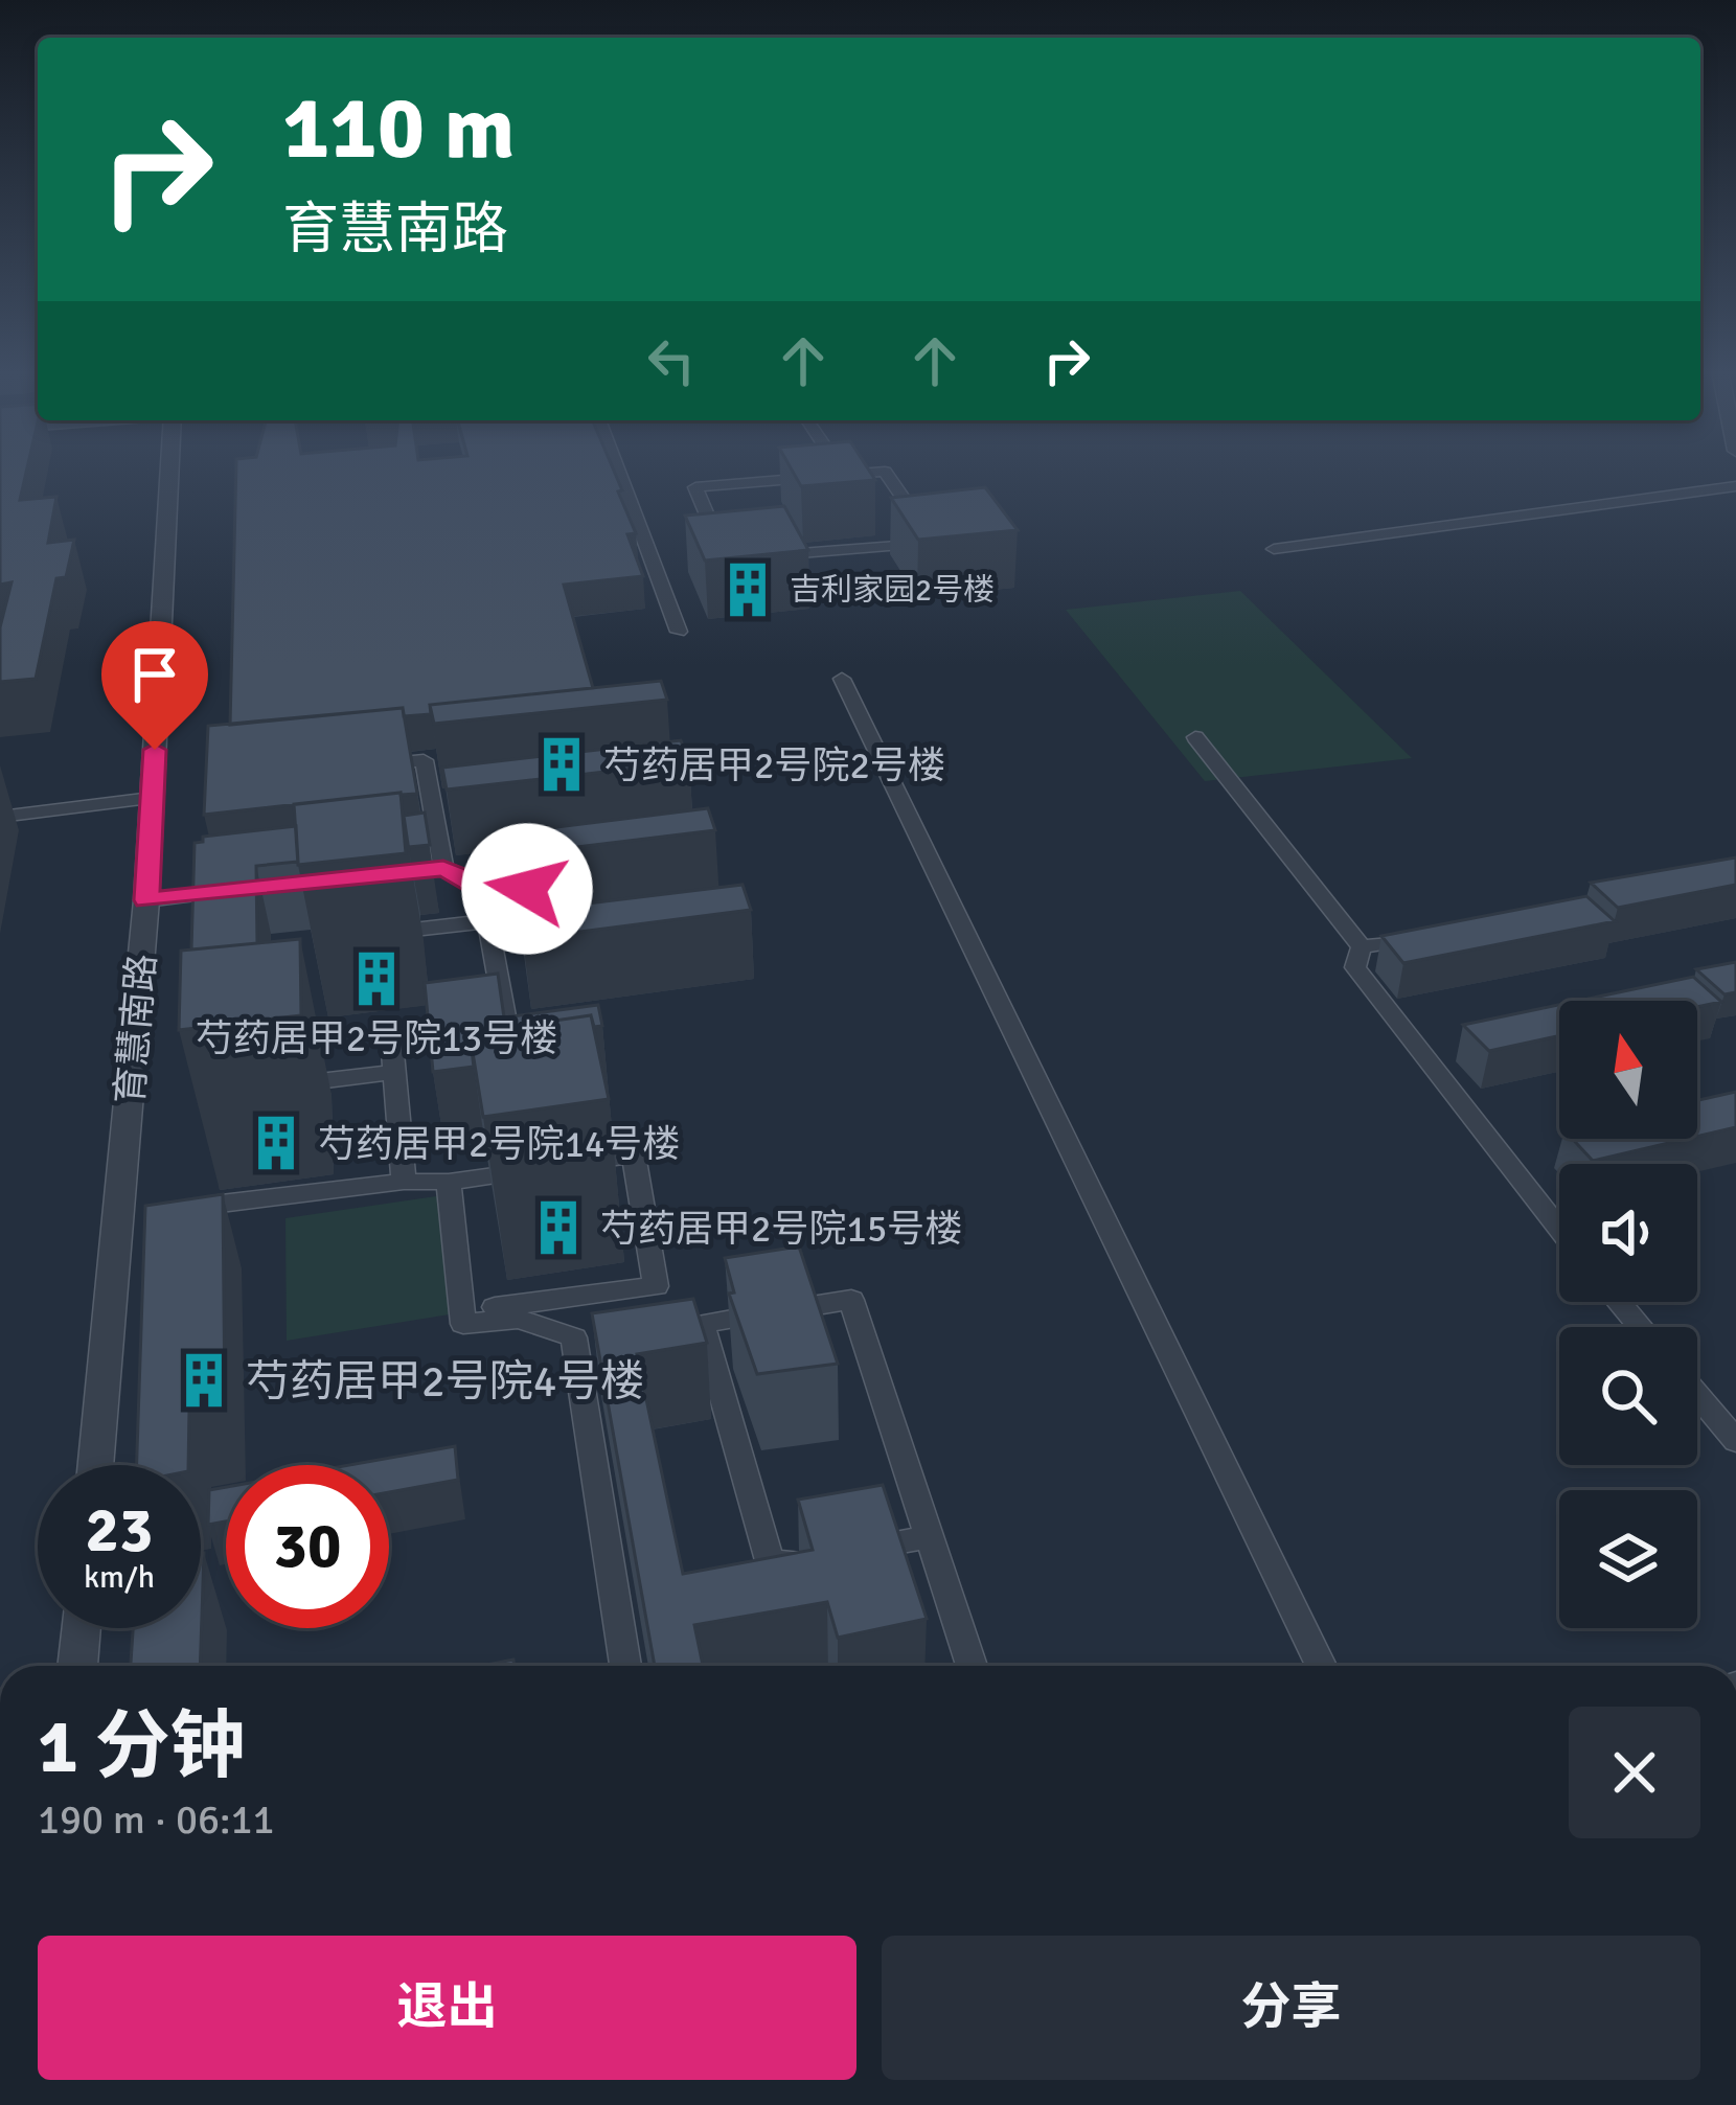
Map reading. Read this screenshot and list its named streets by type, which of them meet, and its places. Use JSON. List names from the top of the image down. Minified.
{"streets":{"street":["育慧南路"]},"places":{"building":["吉利家园2号楼","芍药居甲2号院2号楼","芍药居甲2号院13号楼","芍药居甲2号院14号楼","芍药居甲2号院15号楼","芍药居甲2号院4号楼"]},"north":"top","page":{"turn":["110 m","育慧南路"],"speed":"23 km/h","limit":"30","heading":["1 分钟","190 m · 06:11"],"buttons":["退出","分享"]}}
